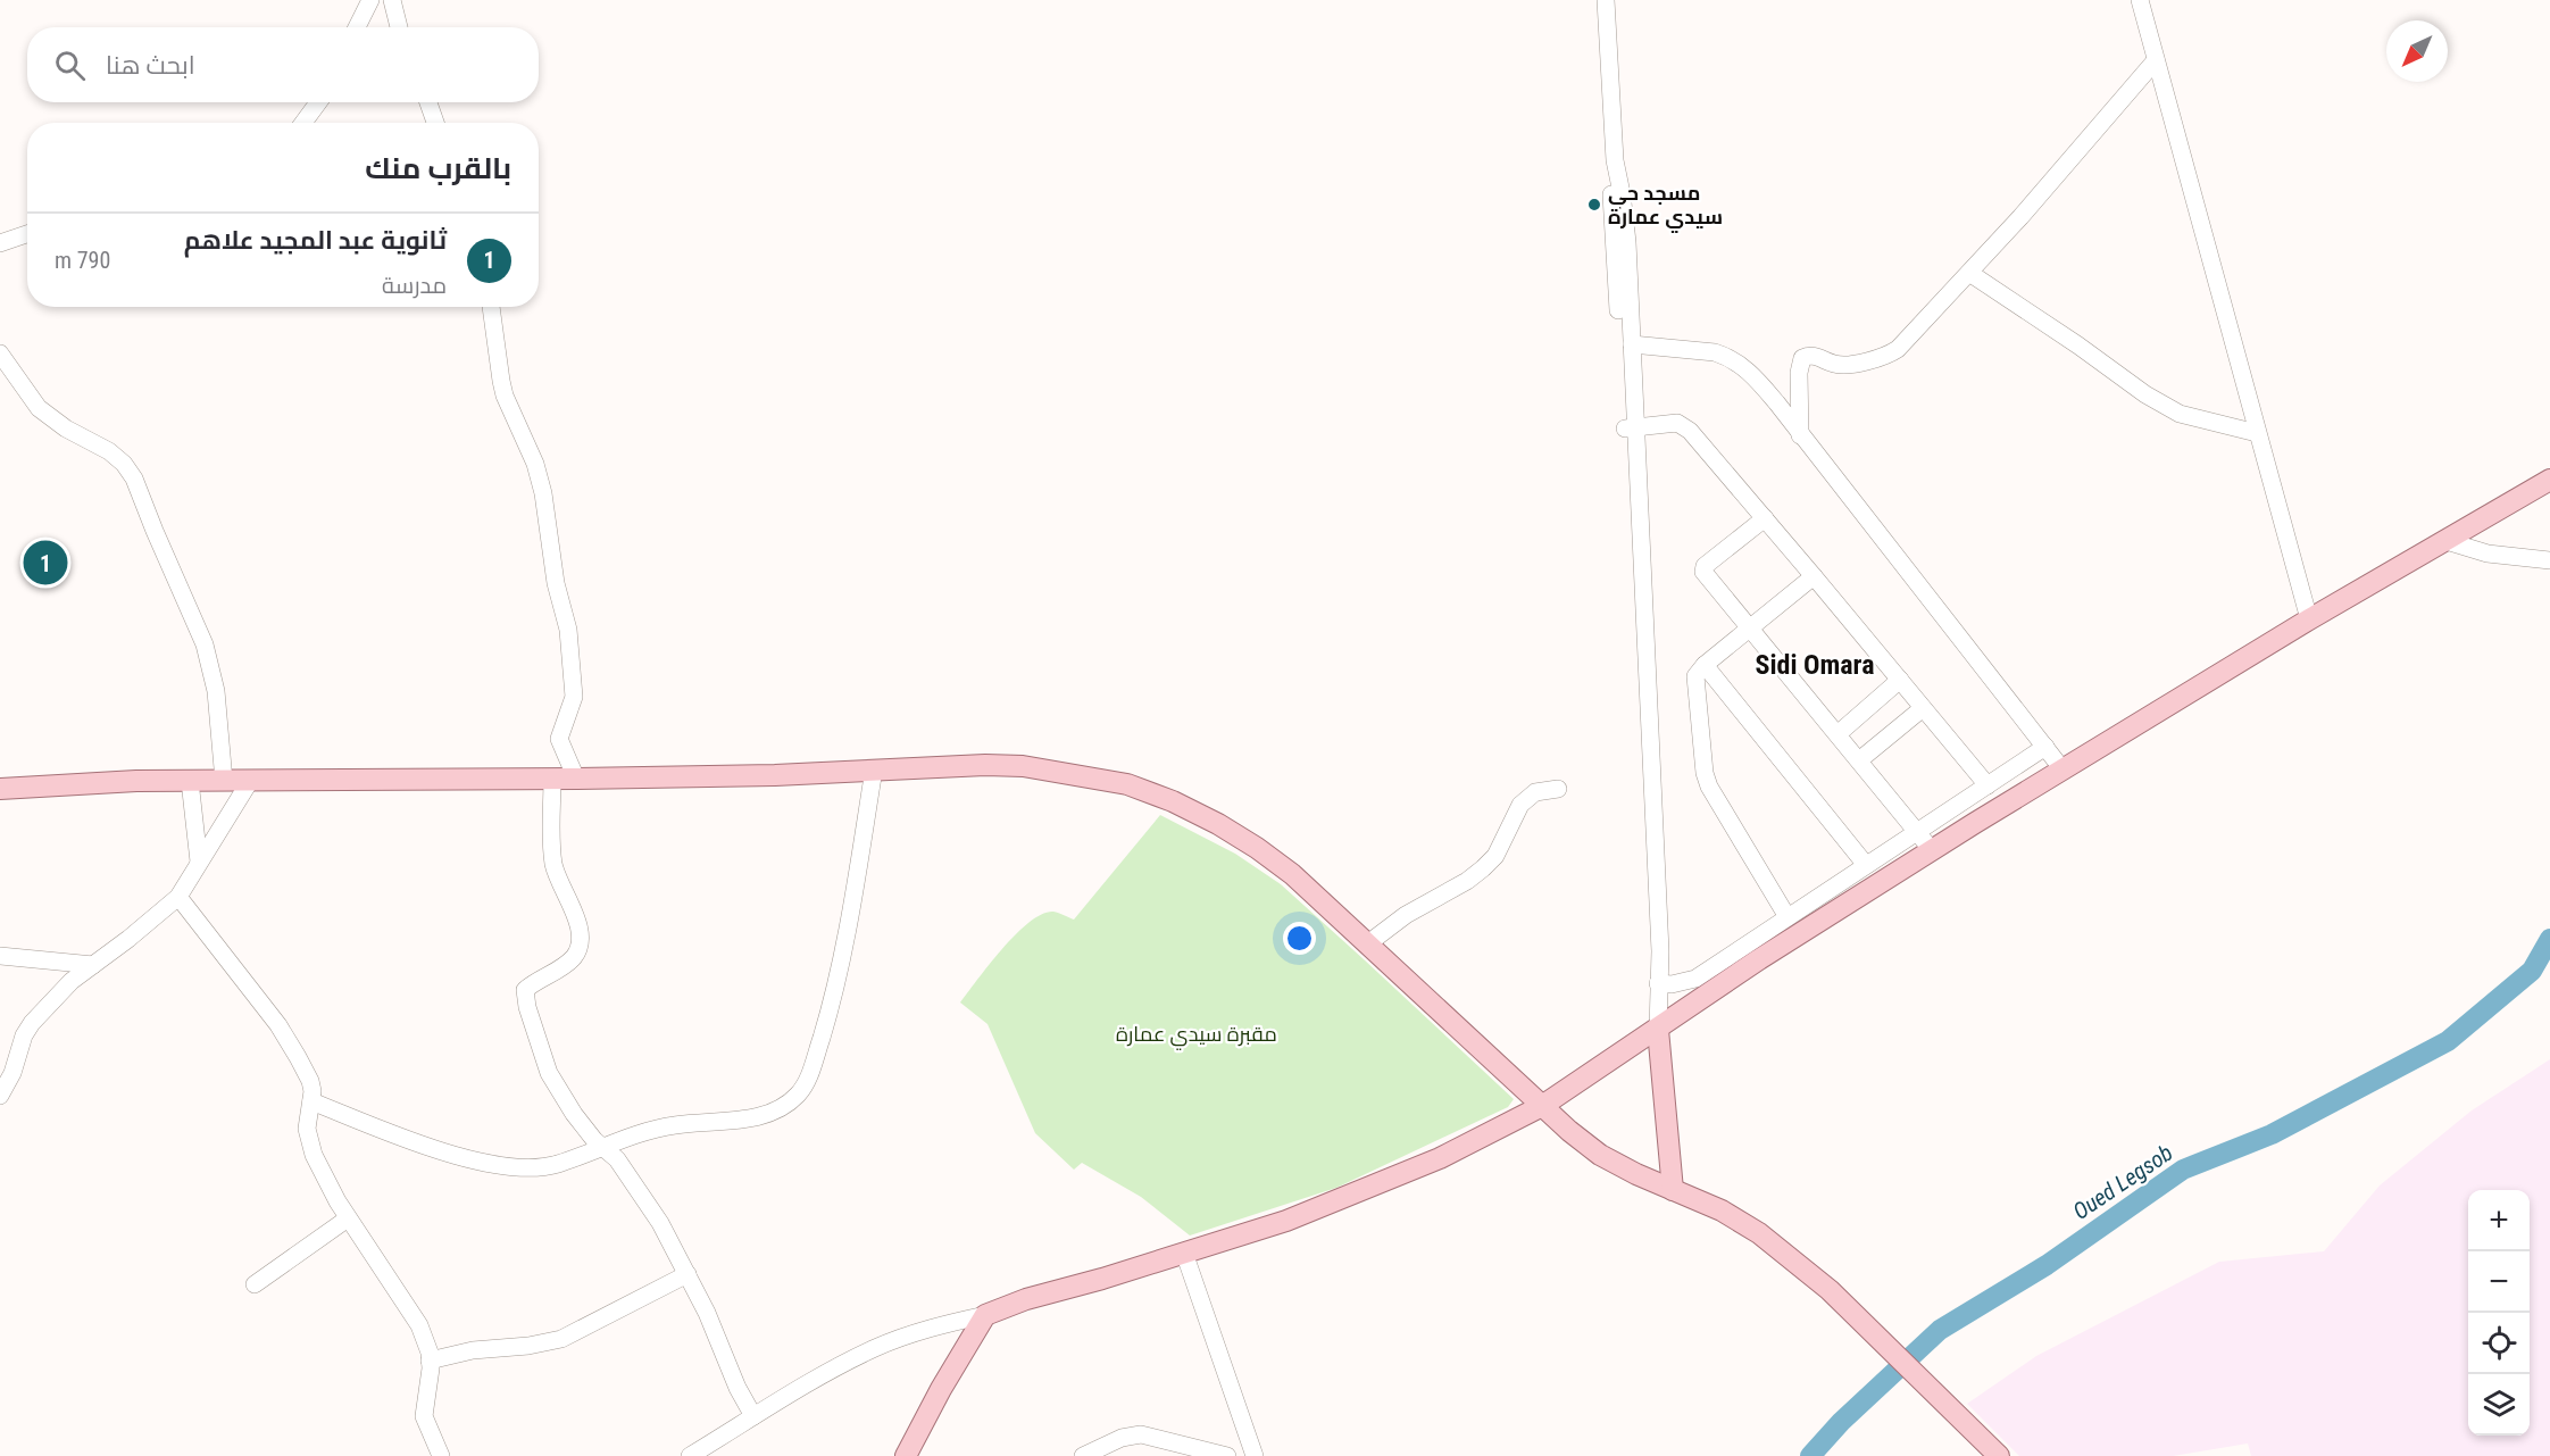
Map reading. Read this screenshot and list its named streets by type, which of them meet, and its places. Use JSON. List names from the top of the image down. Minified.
{"districts":["Sidi Omara"],"water":["Oued Legsob"],"parks":["مقبرة سيدي عمارة"],"places":["مسجد حي سيدي عمارة"],"north":"bottom left","page":{"search":"ابحث هنا","heading":"بالقرب منك","list":[{"mark":"1","name":"ثانوية عبد المجيد علاهم","note":"مدرسة","value":"790 m"}],"pins":"1","map_buttons":["+","−"]}}
